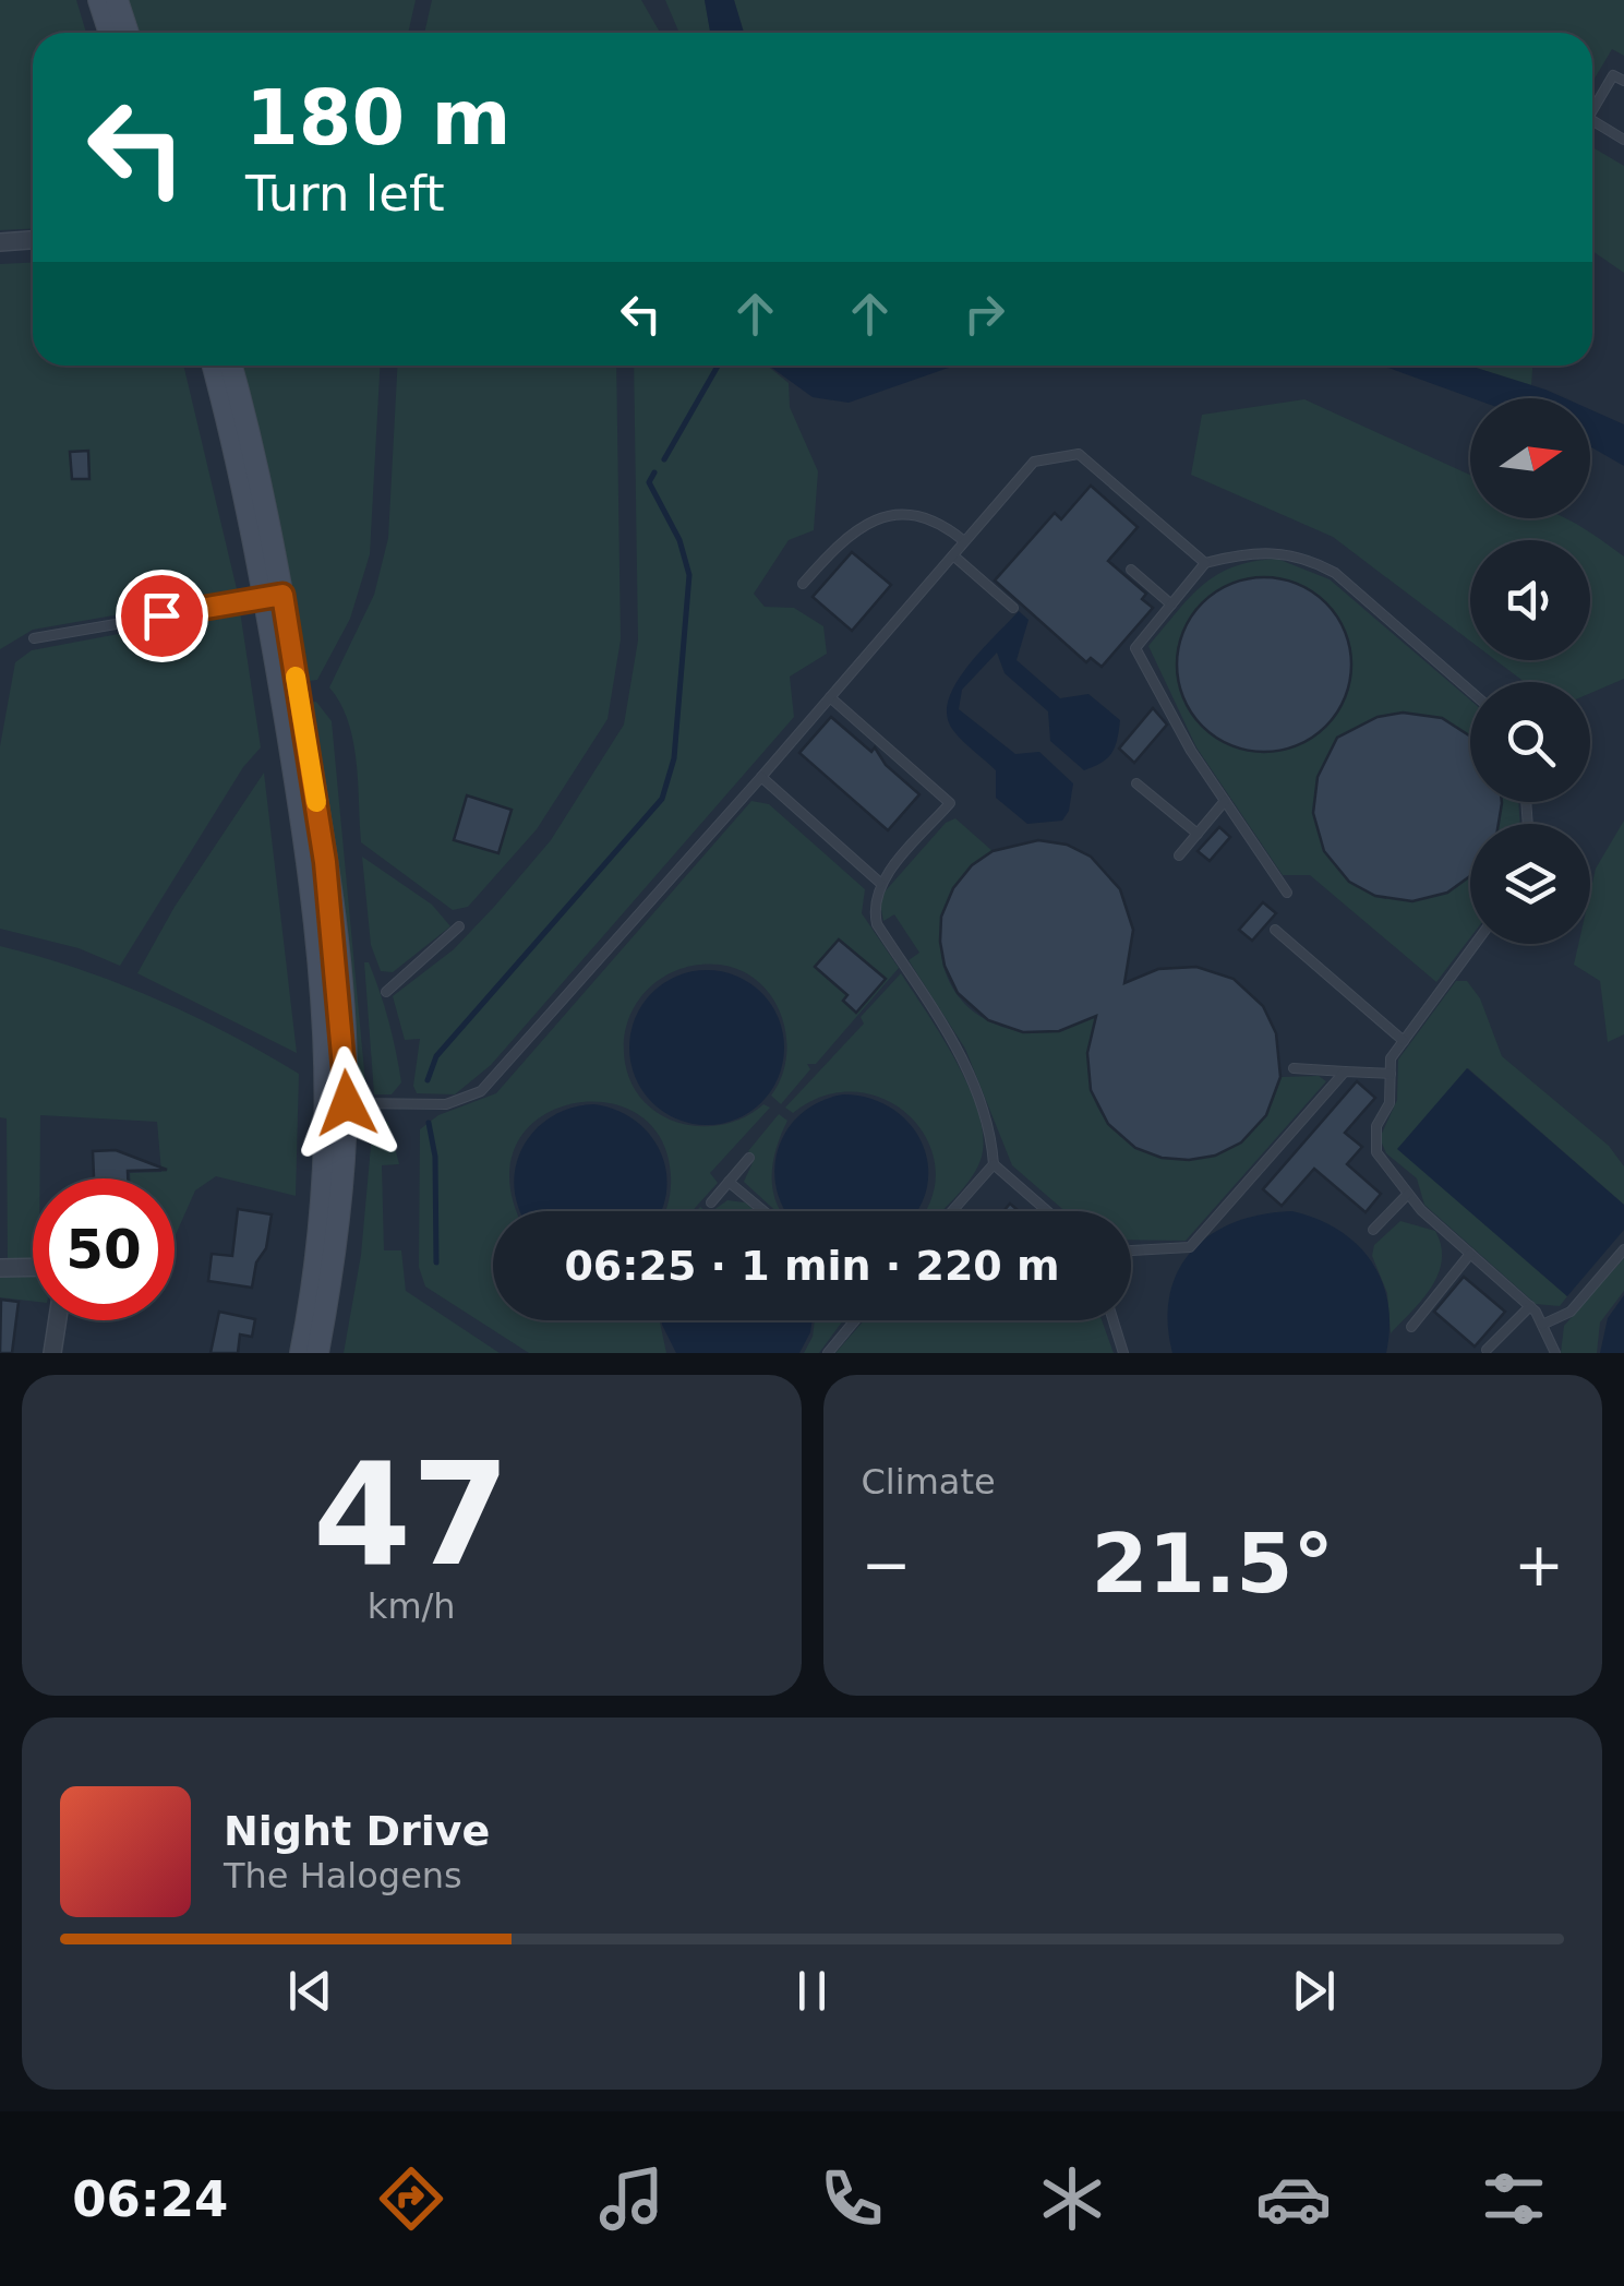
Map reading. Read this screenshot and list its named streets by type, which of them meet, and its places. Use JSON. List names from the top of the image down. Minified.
{"north":"right","page":{"turn":["180 m","Turn left"],"limit":"50","trip":"06:25 · 1 min · 220 m","tile":[["47","km/h"],"Climate"],"heat":["−","21.5°","+"],"song":["Night Drive","The Halogens"],"tabs":"06:24"}}
